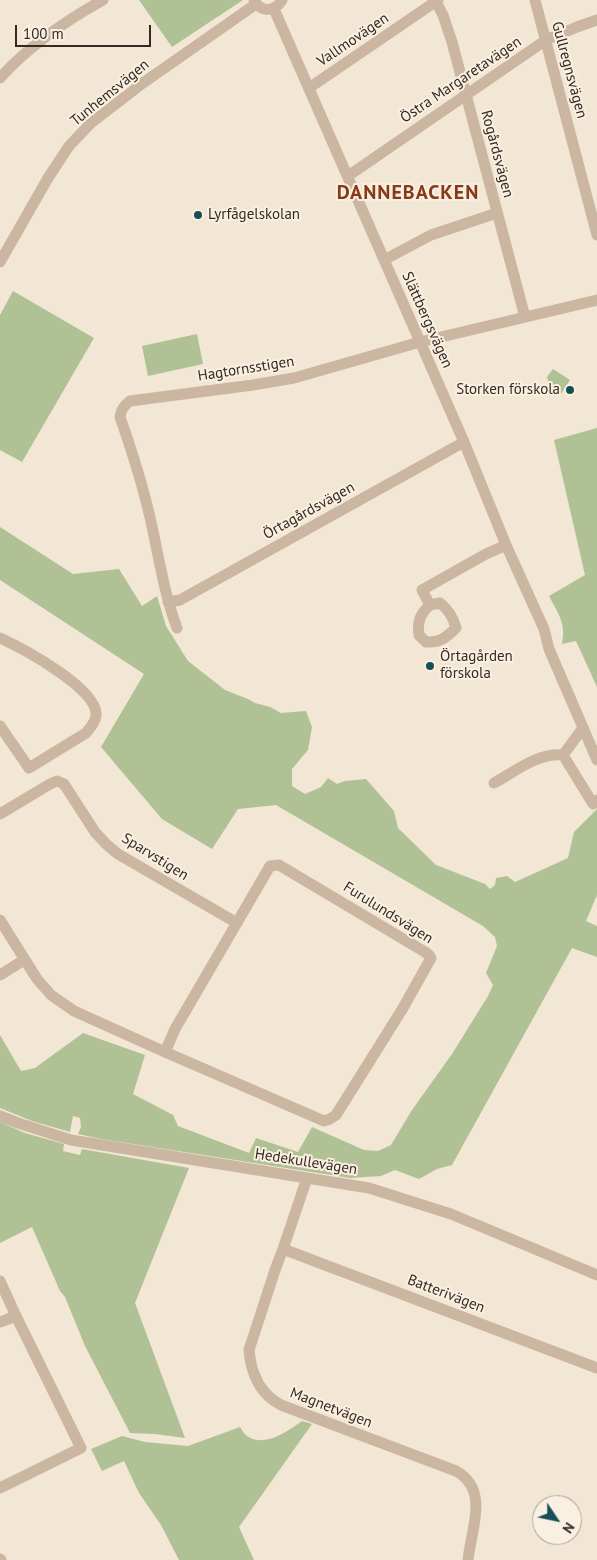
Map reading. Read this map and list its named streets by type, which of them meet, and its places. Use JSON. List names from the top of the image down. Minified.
{"streets":{"street":["Vallmovägen","Gullregnsvägen","Östra Margaretavägen","Tunhemsvägen","Rogårdsvägen","Slättbergsvägen","Hagtornsstigen","Örtagårdsvägen","Sparvstigen","Furulundsvägen","Hedekullevägen","Batterivägen","Magnetvägen"]},"crossings":[["Vallmovägen","Rogårdsvägen"],["Vallmovägen","Slättbergsvägen"],["Gullregnsvägen","Östra Margaretavägen"],["Östra Margaretavägen","Rogårdsvägen"],["Östra Margaretavägen","Slättbergsvägen"],["Rogårdsvägen","Hagtornsstigen"],["Slättbergsvägen","Hagtornsstigen"],["Slättbergsvägen","Örtagårdsvägen"],["Hagtornsstigen","Örtagårdsvägen"],["Sparvstigen","Furulundsvägen"],["Hedekullevägen","Magnetvägen"],["Batterivägen","Magnetvägen"]],"districts":["DANNEBACKEN"],"places":["Lyrfågelskolan","Storken förskola","Örtagården förskola"],"scale_bar":"100 m","north":"bottom right"}
